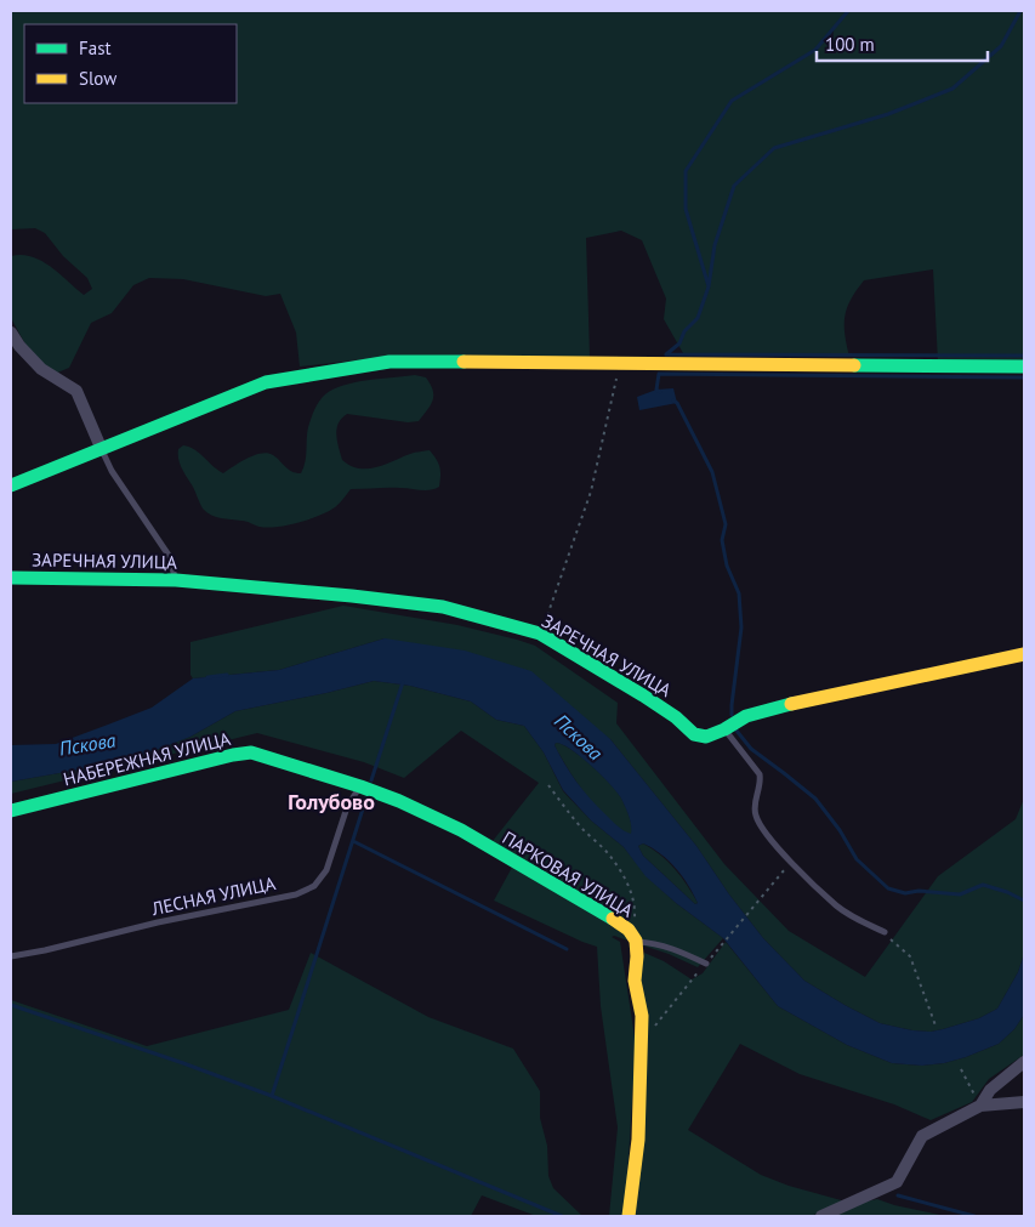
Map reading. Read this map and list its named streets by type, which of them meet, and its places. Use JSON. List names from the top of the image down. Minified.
{"streets":{"street":["ЗАРЕЧНАЯ УЛИЦА","НАБЕРЕЖНАЯ УЛИЦА","ПАРКОВАЯ УЛИЦА"],"lane":["ЛЕСНАЯ УЛИЦА"]},"crossings":[["НАБЕРЕЖНАЯ УЛИЦА","ПАРКОВАЯ УЛИЦА"],["НАБЕРЕЖНАЯ УЛИЦА","ЛЕСНАЯ УЛИЦА"],["ПАРКОВАЯ УЛИЦА","ЛЕСНАЯ УЛИЦА"]],"districts":["Голубово"],"water":["Пскова"],"legend":["Fast","Slow"],"scale_bar":"100 m"}
